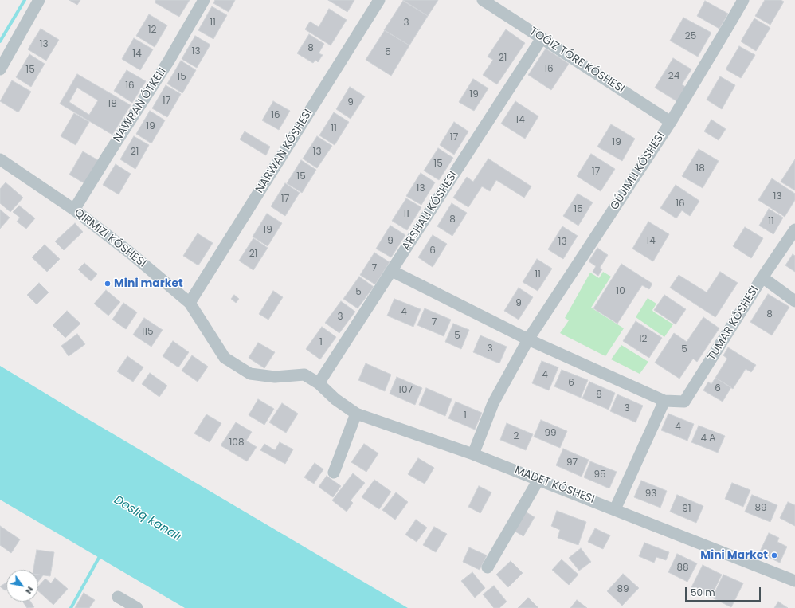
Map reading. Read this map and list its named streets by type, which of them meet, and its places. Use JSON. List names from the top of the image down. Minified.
{"streets":{"street":["NAWRAN ÓTKELI","NARWAN KÓSHESI","GÚJIMLI KÓSHESI","TUMAR KÓSHESI","MADET KÓSHESI"]},"crossings":[["NAWRAN ÓTKELI","MADET KÓSHESI"],["NARWAN KÓSHESI","MADET KÓSHESI"],["GÚJIMLI KÓSHESI","TUMAR KÓSHESI"],["GÚJIMLI KÓSHESI","MADET KÓSHESI"]],"water":["Doslıq kanalı"],"places":["Mini market","Mini Market"],"house_numbers":["11","3","12","25","13","8","13","5","14","21","16","15","24","15","16","19","17","9","18","16","14","19","11","17","19","21","13","15","18","17","15","13","13","17","16","15","11","8","11","19","9","14","13","6","21","7","11","10","5","9","4","8","3","7","115","5","12","1","3","5","4","6","6","107","8","3","1","4","99","2","4 А","108","97","95","93","89","91","88","89"],"scale_bar":"50 m","north":"bottom right"}
